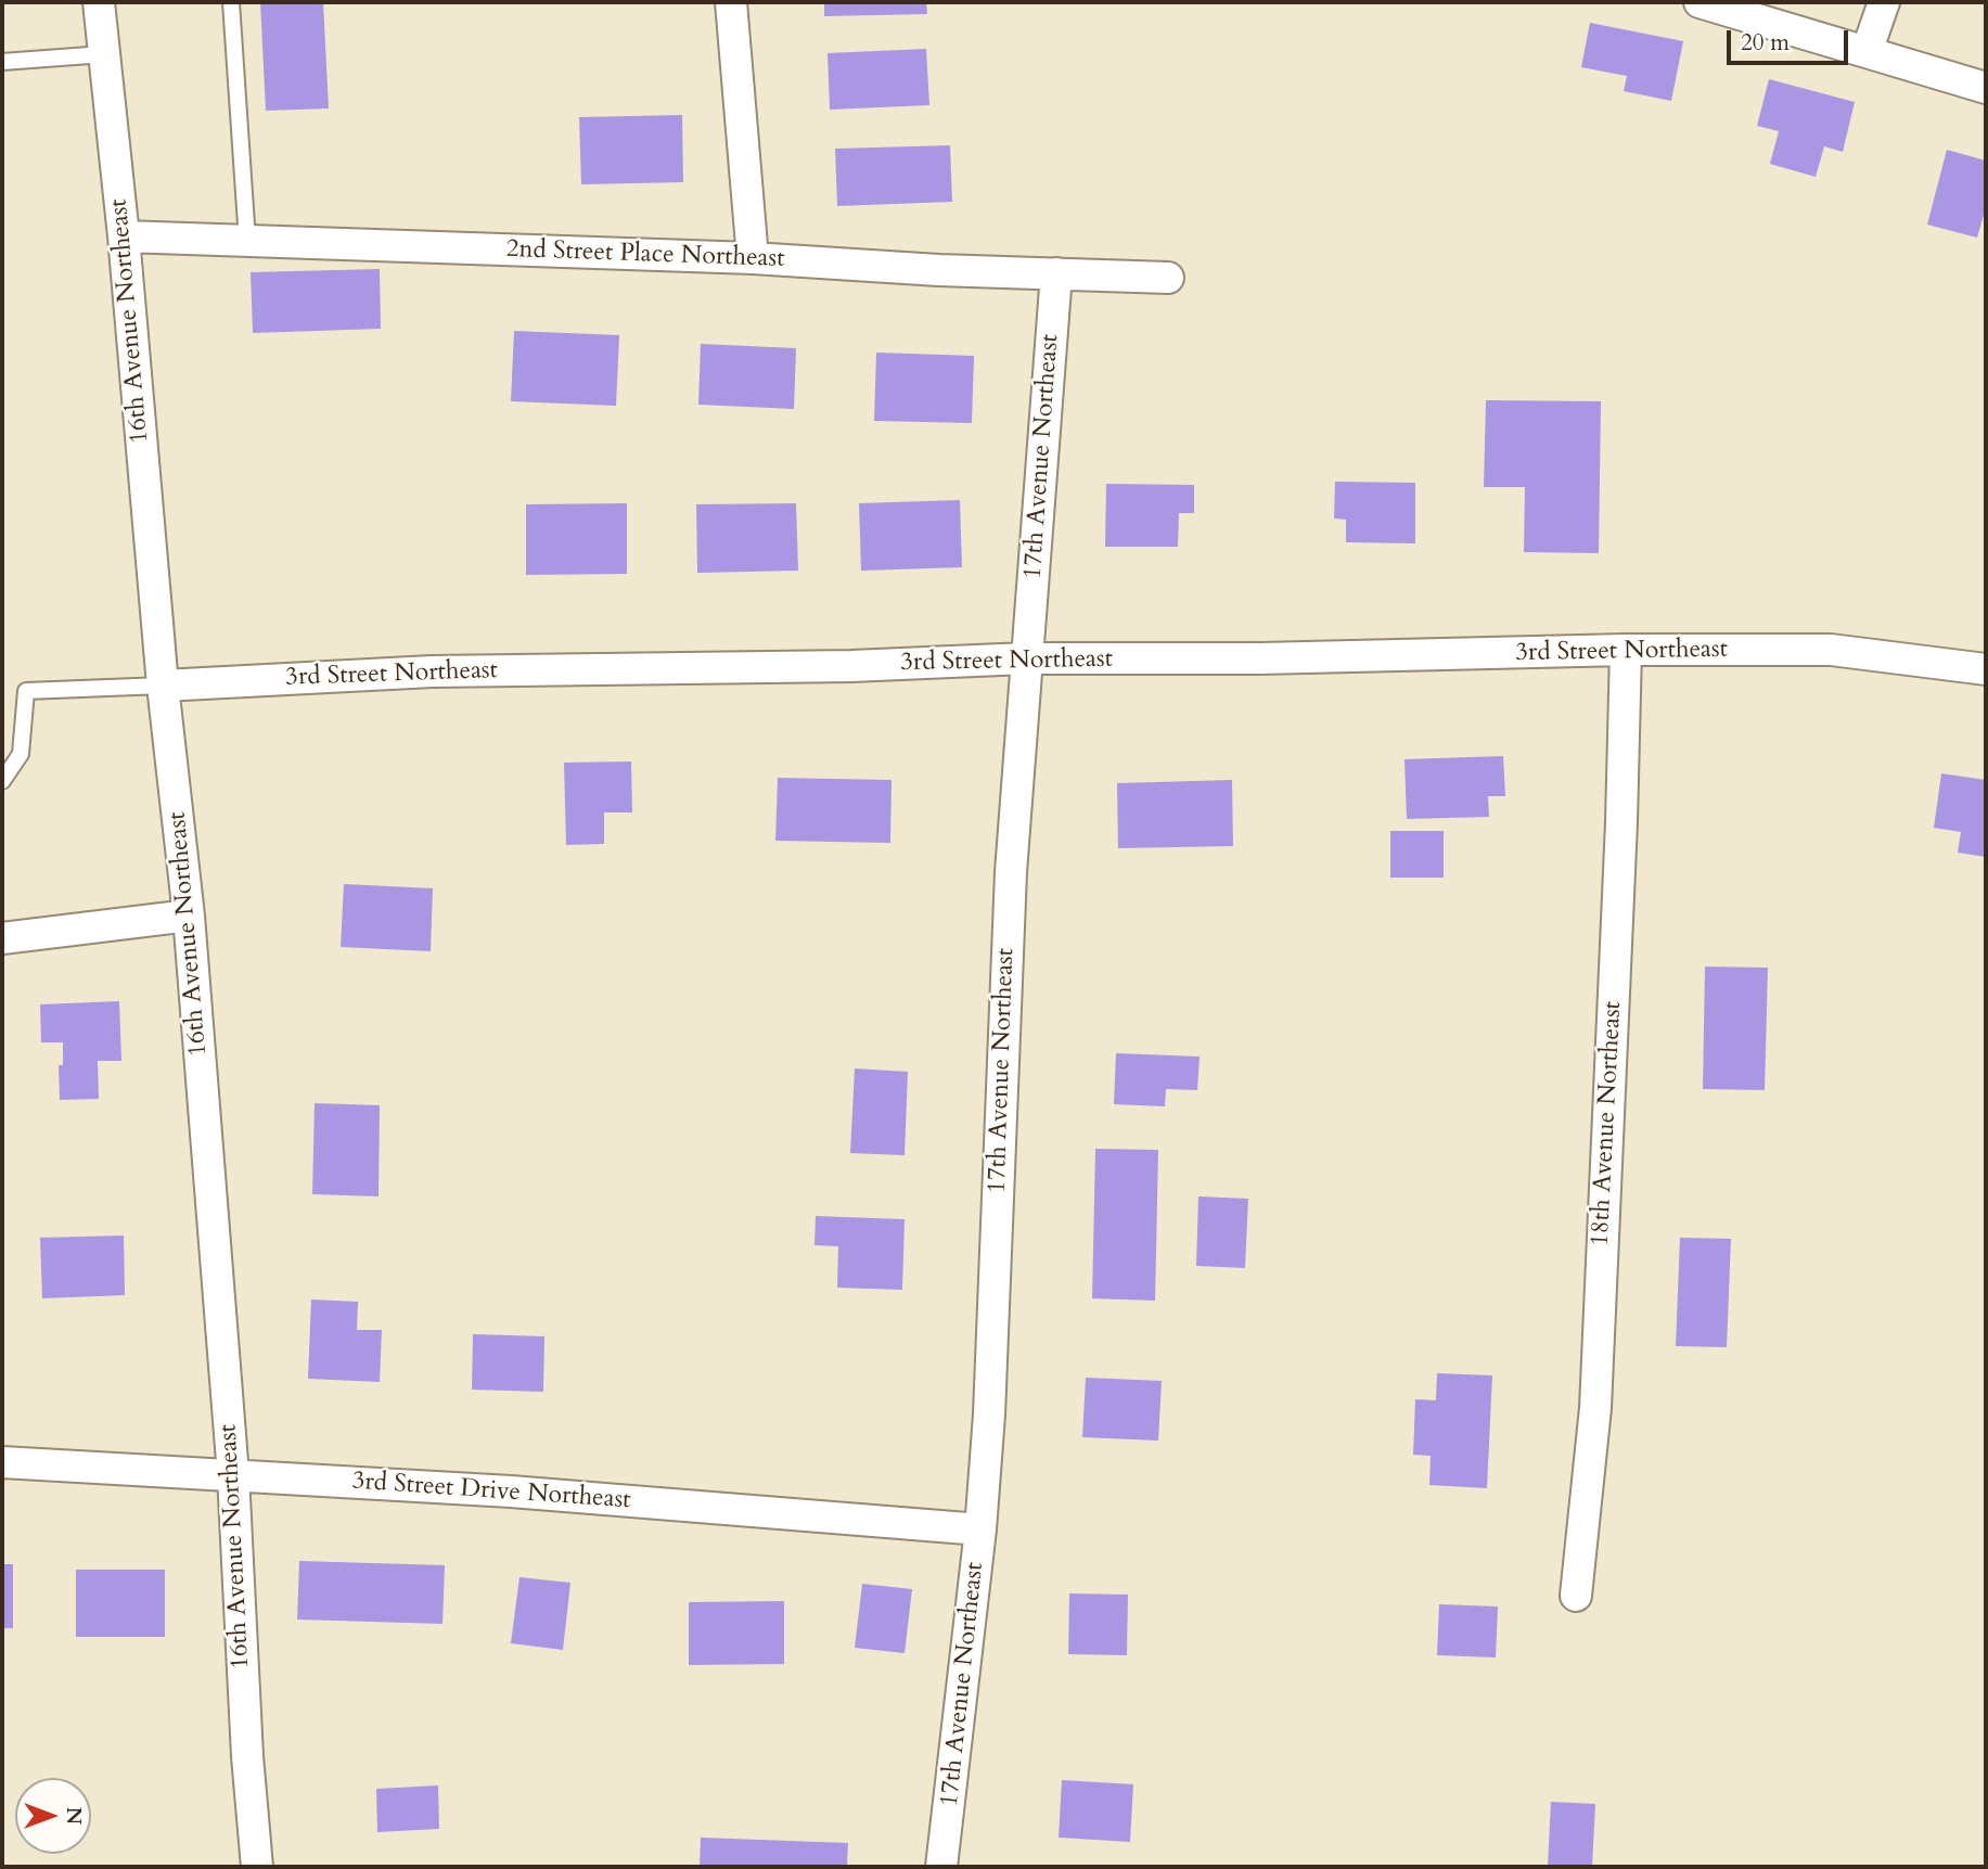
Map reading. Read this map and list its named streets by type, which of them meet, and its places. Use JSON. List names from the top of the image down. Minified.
{"streets":{"street":["2nd Street Place Northeast","16th Avenue Northeast","17th Avenue Northeast","3rd Street Northeast","18th Avenue Northeast","3rd Street Drive Northeast"]},"crossings":[["2nd Street Place Northeast","16th Avenue Northeast"],["2nd Street Place Northeast","17th Avenue Northeast"],["16th Avenue Northeast","3rd Street Northeast"],["16th Avenue Northeast","3rd Street Drive Northeast"],["17th Avenue Northeast","3rd Street Northeast"],["17th Avenue Northeast","3rd Street Drive Northeast"],["3rd Street Northeast","18th Avenue Northeast"]],"scale_bar":"20 m","north":"right"}
